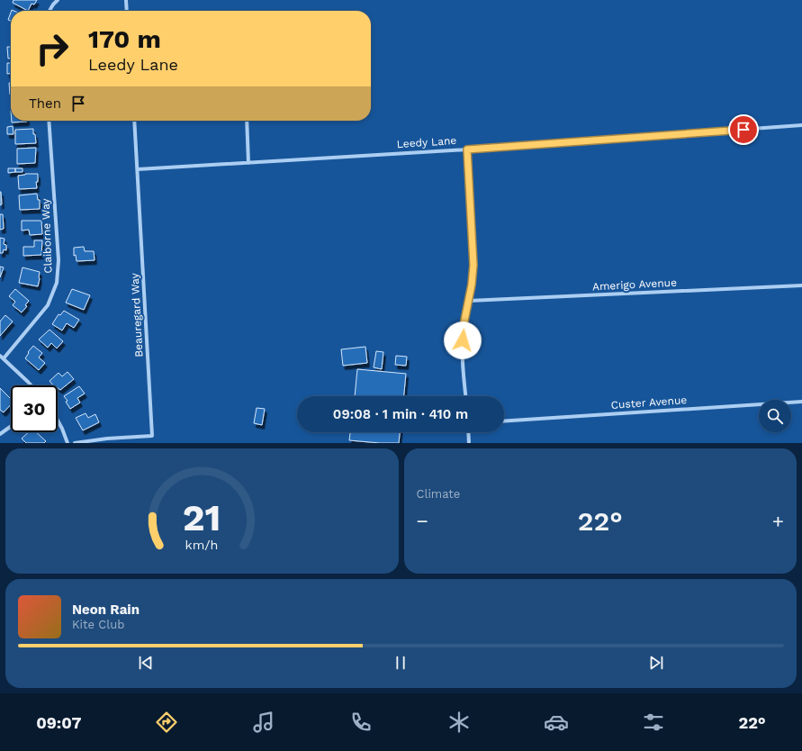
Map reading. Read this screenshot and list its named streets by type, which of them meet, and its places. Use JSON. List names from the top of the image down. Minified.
{"streets":{"street":["Leedy Lane","Claiborne Way","Amerigo Avenue","Beauregard Way","Custer Avenue"]},"crossings":[["Leedy Lane","Beauregard Way"]],"page":{"turn":["170 m","Leedy Lane"],"then":"Then","limit":"30","trip":"09:08 · 1 min · 410 m","tile":"Climate","heat":["−","22°","+"],"song":["Neon Rain","Kite Club"],"tabs":["09:07","22°"],"gauge":["21","km/h"]}}
